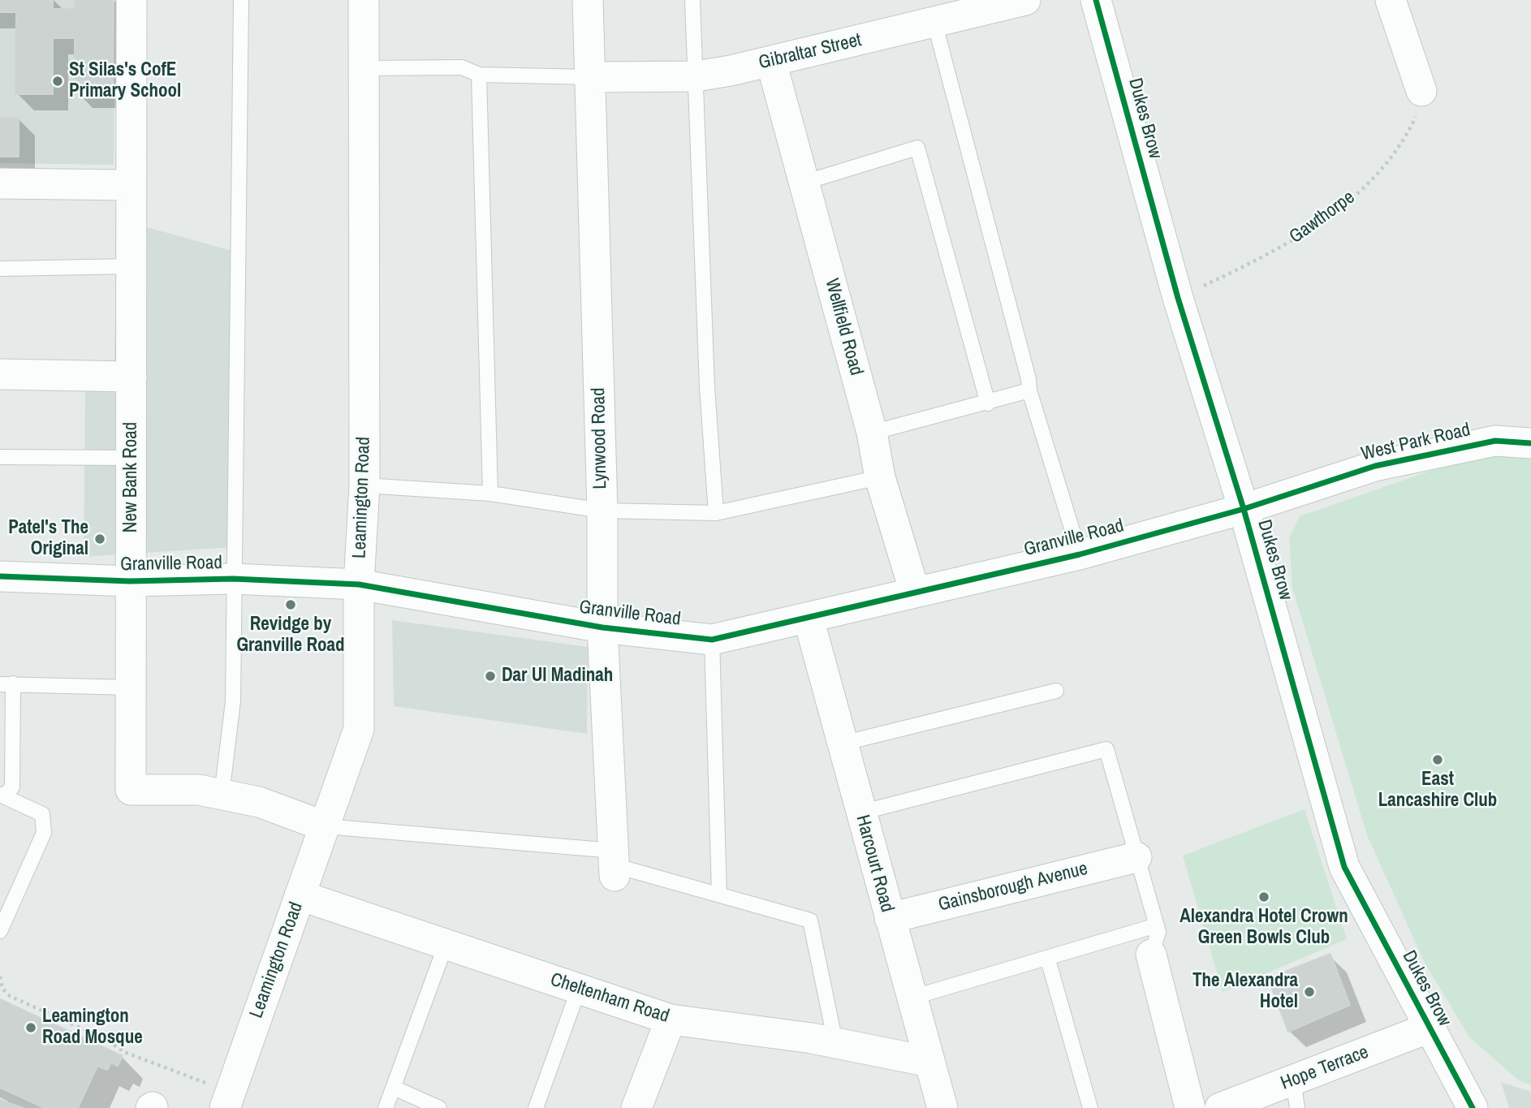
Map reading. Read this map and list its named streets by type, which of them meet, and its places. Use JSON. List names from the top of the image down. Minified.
{"streets":{"street":["Gibraltar Street","Dukes Brow","Wellfield Road","Lynwood Road","West Park Road","New Bank Road","Leamington Road","Granville Road","Harcourt Road","Gainsborough Avenue","Cheltenham Road","Hope Terrace"],"path":["Gawthorpe"]},"crossings":[["Gibraltar Street","Wellfield Road"],["Gibraltar Street","Lynwood Road"],["Dukes Brow","Gawthorpe"],["Dukes Brow","West Park Road"],["Dukes Brow","Granville Road"],["Dukes Brow","Hope Terrace"],["Wellfield Road","Granville Road"],["Lynwood Road","Granville Road"],["West Park Road","Granville Road"],["New Bank Road","Leamington Road"],["New Bank Road","Granville Road"],["Leamington Road","Granville Road"],["Leamington Road","Cheltenham Road"],["Granville Road","Harcourt Road"],["Harcourt Road","Gainsborough Avenue"],["Harcourt Road","Cheltenham Road"]],"places":["St Silas's CofE Primary School","Patel's The Original","Revidge by Granville Road","Dar Ul Madinah","East Lancashire Club","Alexandra Hotel Crown Green Bowls Club","The Alexandra Hotel","Leamington Road Mosque"]}
